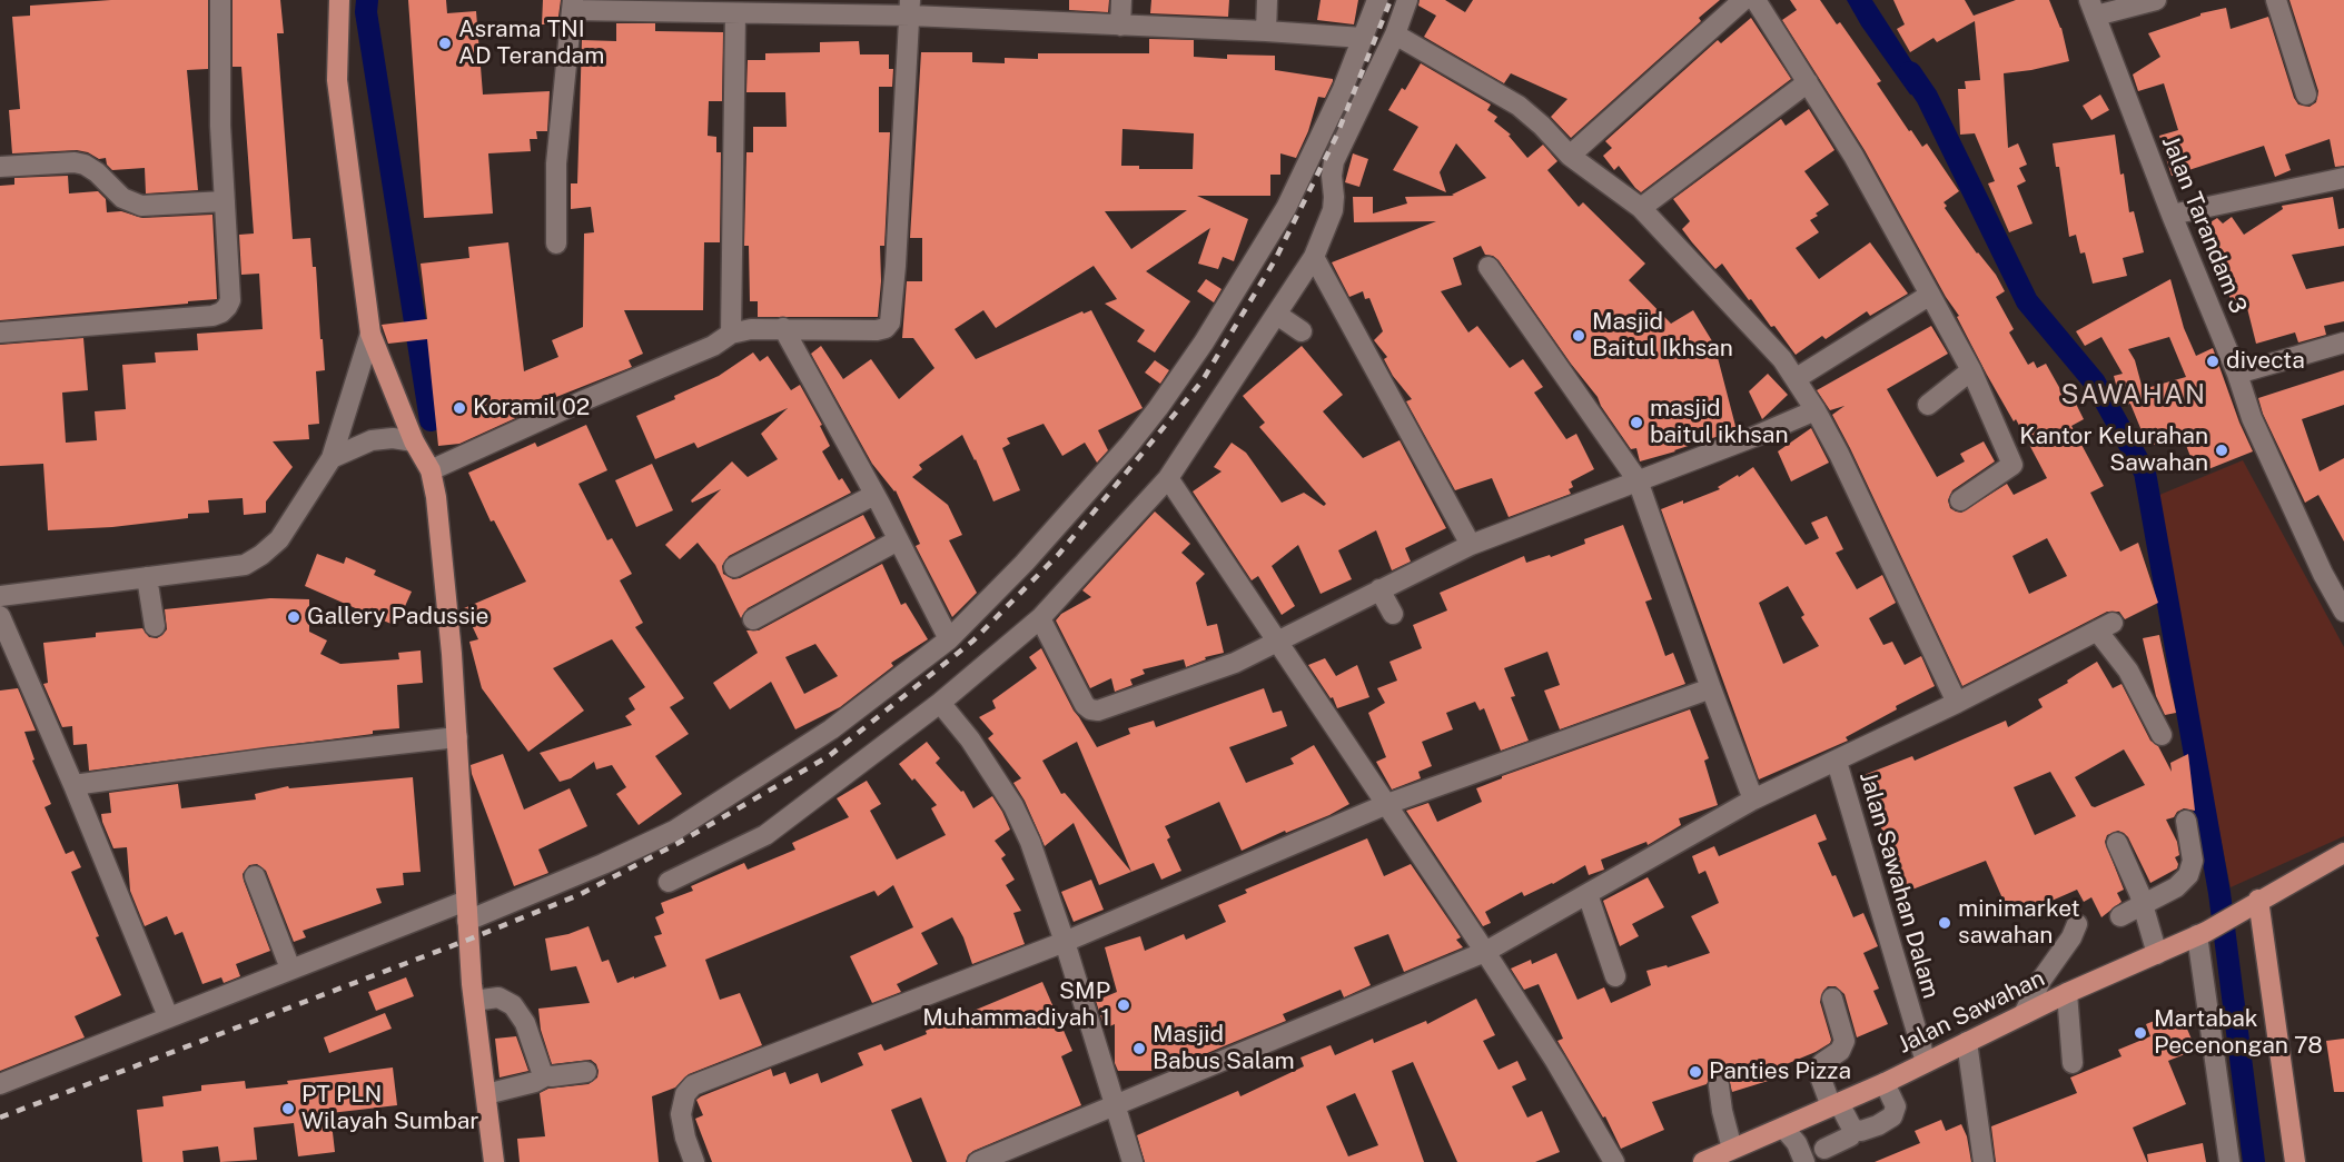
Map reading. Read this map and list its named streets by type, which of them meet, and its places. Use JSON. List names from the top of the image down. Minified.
{"streets":{"main road":["Jalan Sawahan"],"street":["Jalan Tarandam 3","Jalan Sawahan Dalam"]},"crossings":[["Jalan Sawahan Dalam","Jalan Sawahan"]],"districts":["SAWAHAN"],"places":["Asrama TNI AD Terandam","Masjid Baitul Ikhsan","divecta","Koramil 02","masjid baitul ikhsan","Kantor Kelurahan Sawahan","Gallery Padussie","minimarket sawahan","SMP Muhammadiyah 1","Martabak Pecenongan 78","Masjid Babus Salam","Panties Pizza","PT PLN Wilayah Sumbar"]}
